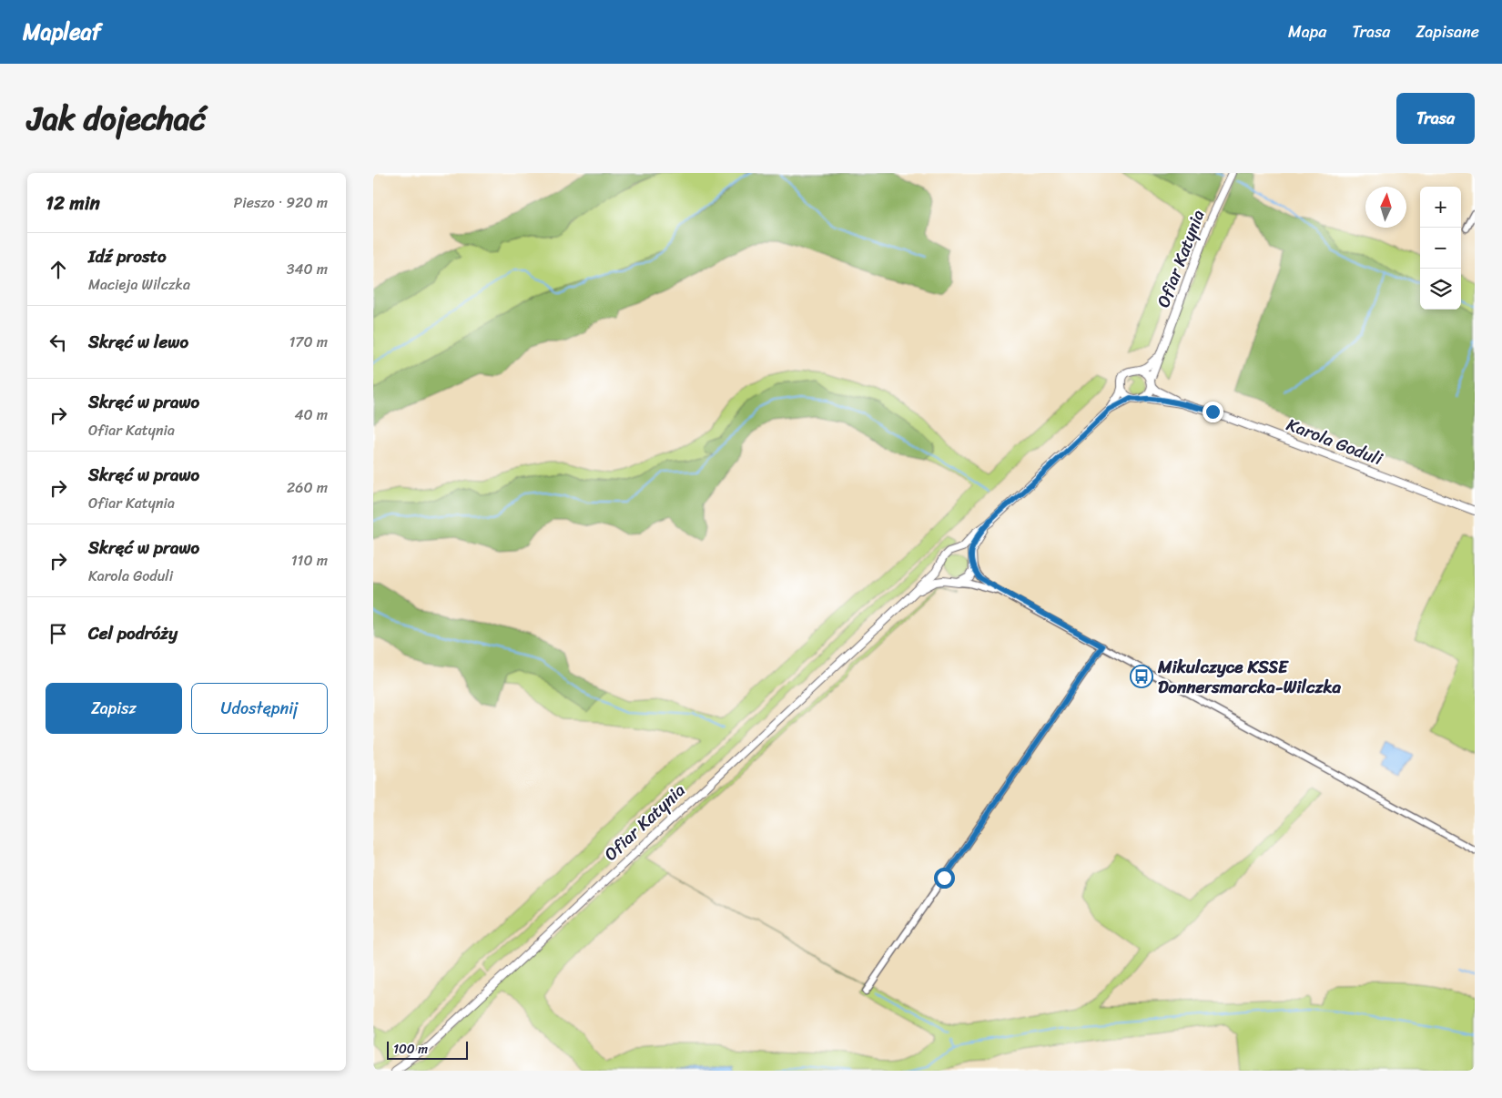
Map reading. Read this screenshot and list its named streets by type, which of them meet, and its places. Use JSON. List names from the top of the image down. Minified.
{"streets":{"street":["Ofiar Katynia","Karola Goduli"]},"crossings":[["Ofiar Katynia","Karola Goduli"]],"places":{"bus stop":["Mikulczyce KSSE Donnersmarcka-Wilczka"]},"scale_bar":"100 m","north":"top","page":{"header":"Mapleaf","nav":["Mapa","Trasa","Zapisane"],"title":"Jak dojechać","buttons":["Trasa",["Zapisz","Udostępnij"]],"heading":["12 min","Pieszo · 920 m"],"map_buttons":["+","−"],"list":[["Idź prosto","Macieja Wilczka","340 m"],["Skręć w lewo","170 m"],["Skręć w prawo","Ofiar Katynia","40 m"],["Skręć w prawo","Ofiar Katynia","260 m"],["Skręć w prawo","Karola Goduli","110 m"],"Cel podróży"],"scale":"100 m"}}
